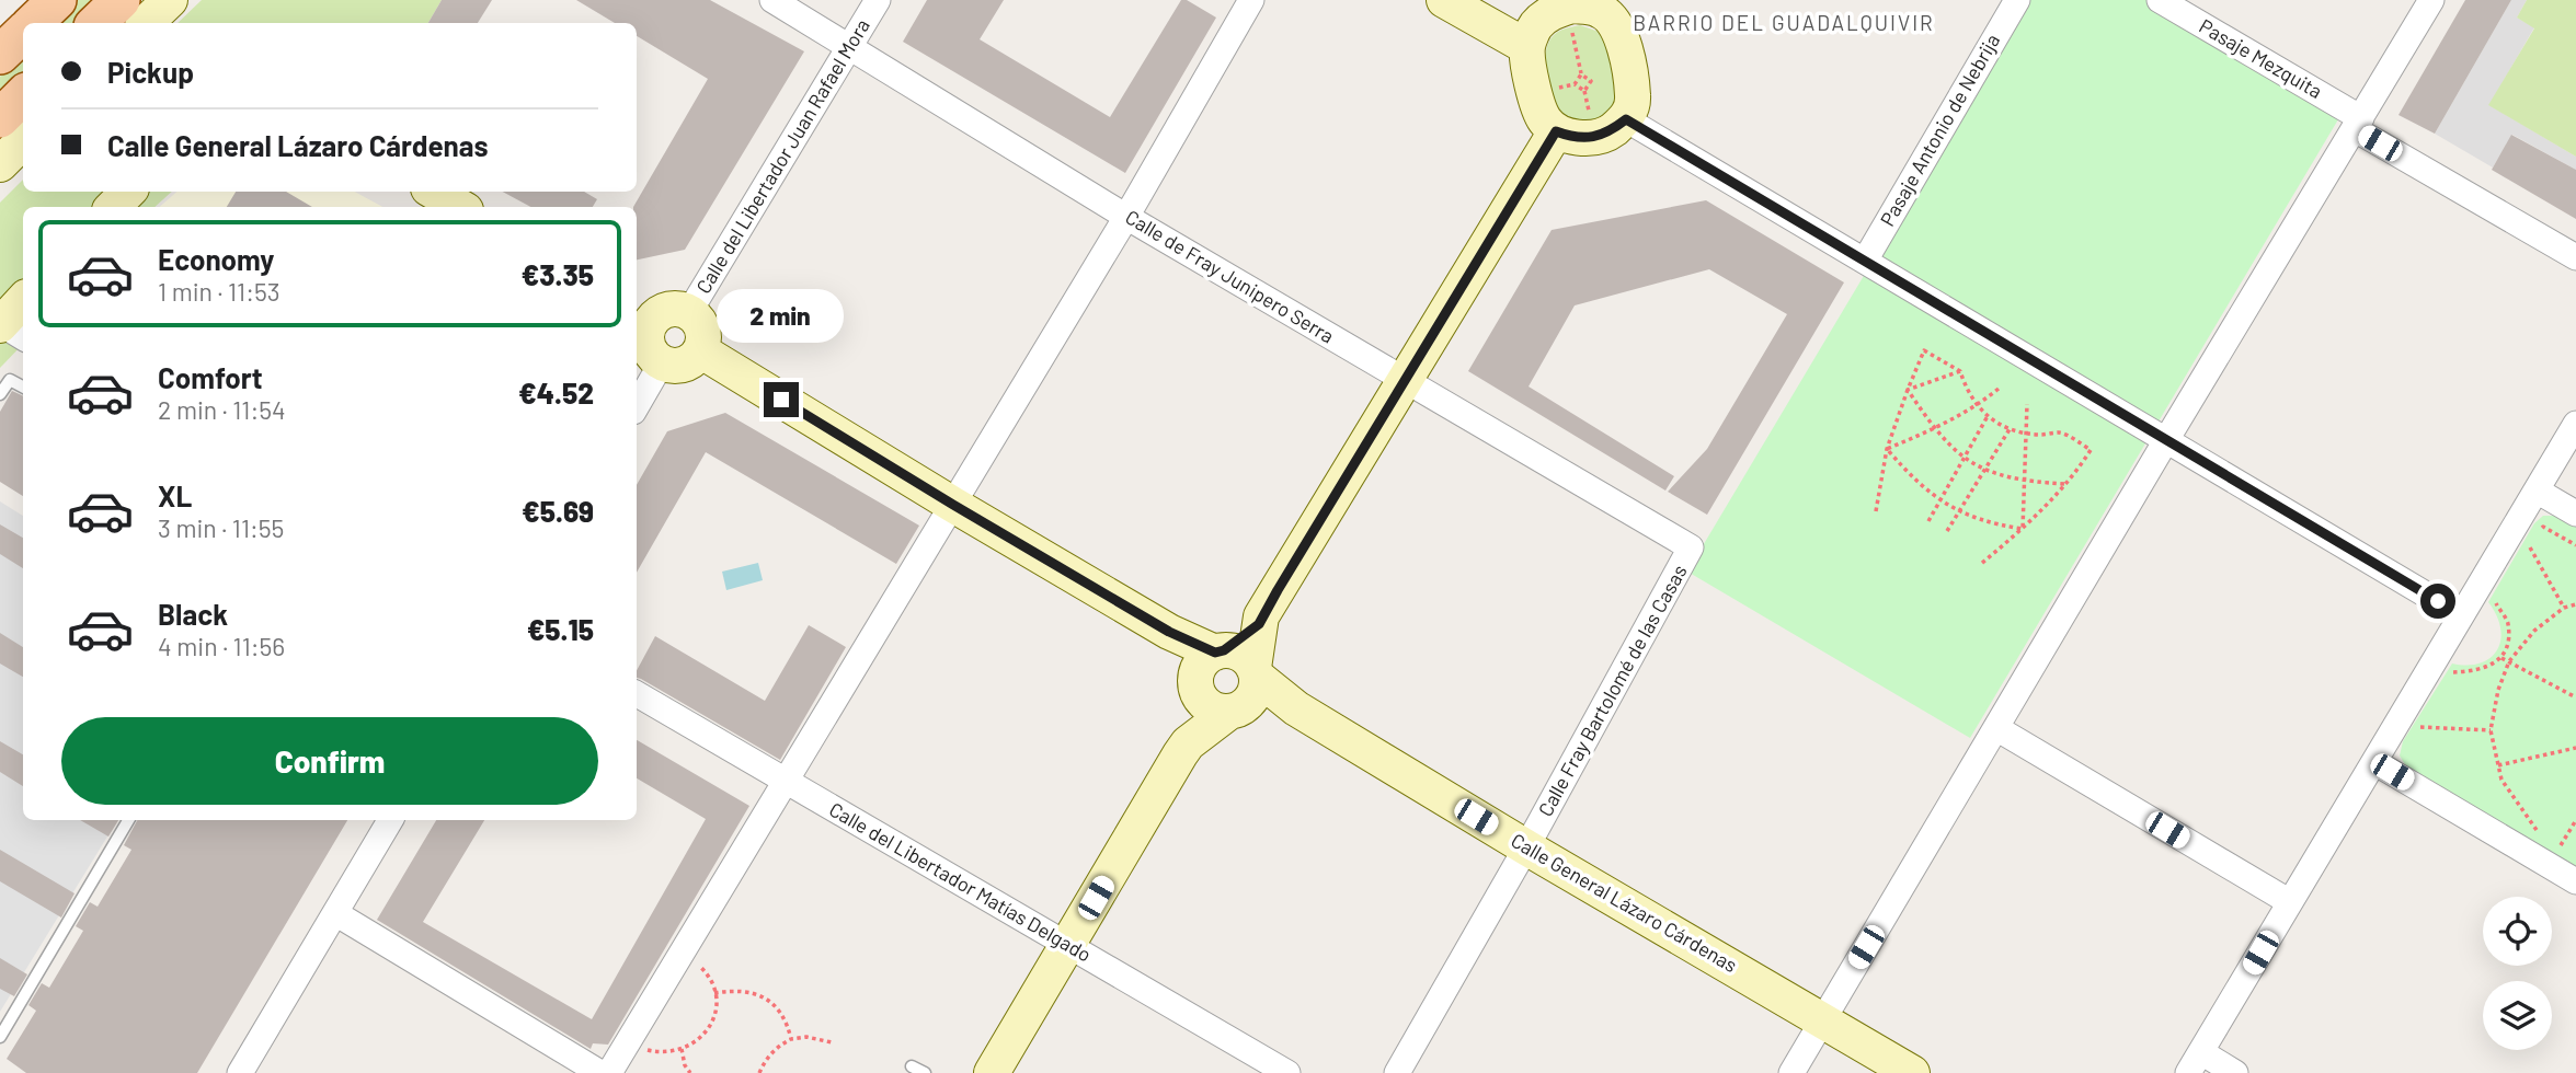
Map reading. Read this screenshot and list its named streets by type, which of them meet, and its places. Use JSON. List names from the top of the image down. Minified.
{"streets":{"street":["Pasaje Mezquita","Pasaje Antonio de Nebrija","Calle del Libertador Juan Rafael Mora","Calle de Fray Junipero Serra","Calle Fray Bartolomé de las Casas","Calle del Libertador Matías Delgado","Calle General Lázaro Cárdenas"]},"crossings":[["Calle del Libertador Juan Rafael Mora","Calle de Fray Junipero Serra"],["Calle de Fray Junipero Serra","Calle Fray Bartolomé de las Casas"],["Calle Fray Bartolomé de las Casas","Calle General Lázaro Cárdenas"]],"districts":["BARRIO DEL GUADALQUIVIR"],"page":{"banner":["Pickup","Calle General Lázaro Cárdenas"],"list":[{"name":"Economy","note":"1 min · 11:53","value":"€3.35"},{"name":"Comfort","note":"2 min · 11:54","value":"€4.52"},{"name":"XL","note":"3 min · 11:55","value":"€5.69"},{"name":"Black","note":"4 min · 11:56","value":"€5.15"}],"bubble":"2 min","buttons":"Confirm"}}
